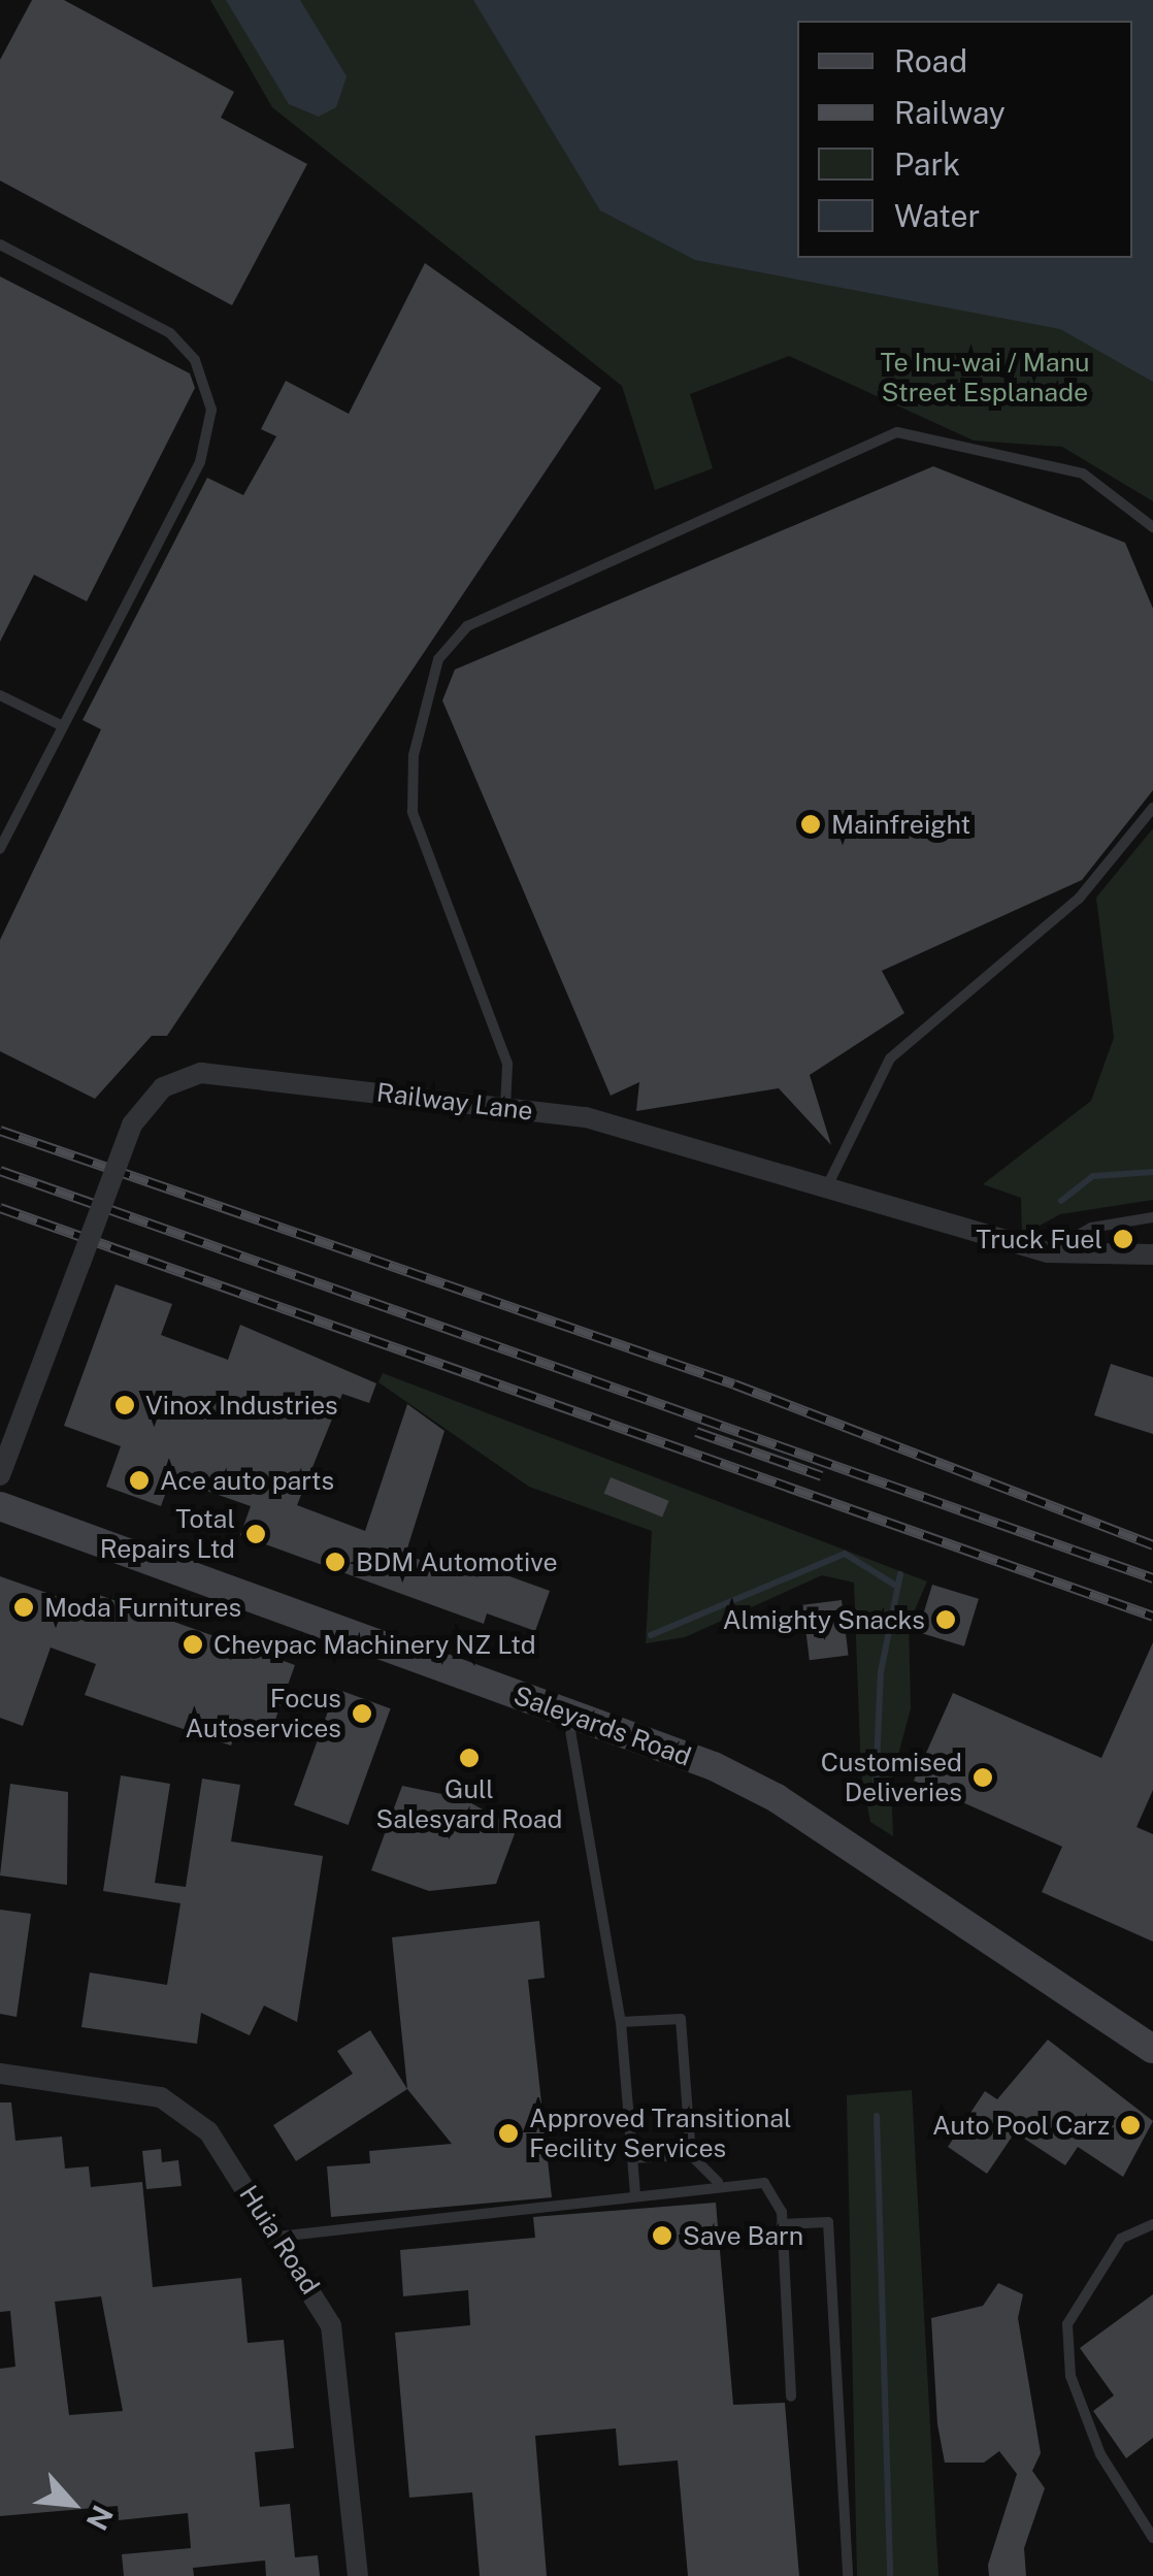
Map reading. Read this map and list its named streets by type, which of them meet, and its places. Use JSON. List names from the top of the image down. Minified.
{"streets":{"main road":["Saleyards Road"],"street":["Railway Lane","Huia Road"]},"parks":["Te Inu-wai / Manu Street Esplanade"],"places":["Mainfreight","Truck Fuel","Vinox Industries","Ace auto parts","Total Repairs Ltd","BDM Automotive","Moda Furnitures","Almighty Snacks","Chevpac Machinery NZ Ltd","Focus Autoservices","Gull Salesyard Road","Customised Deliveries","Auto Pool Carz","Approved Transitional Fecility Services","Save Barn"],"legend":["Road","Railway","Park","Water"],"north":"bottom right"}
